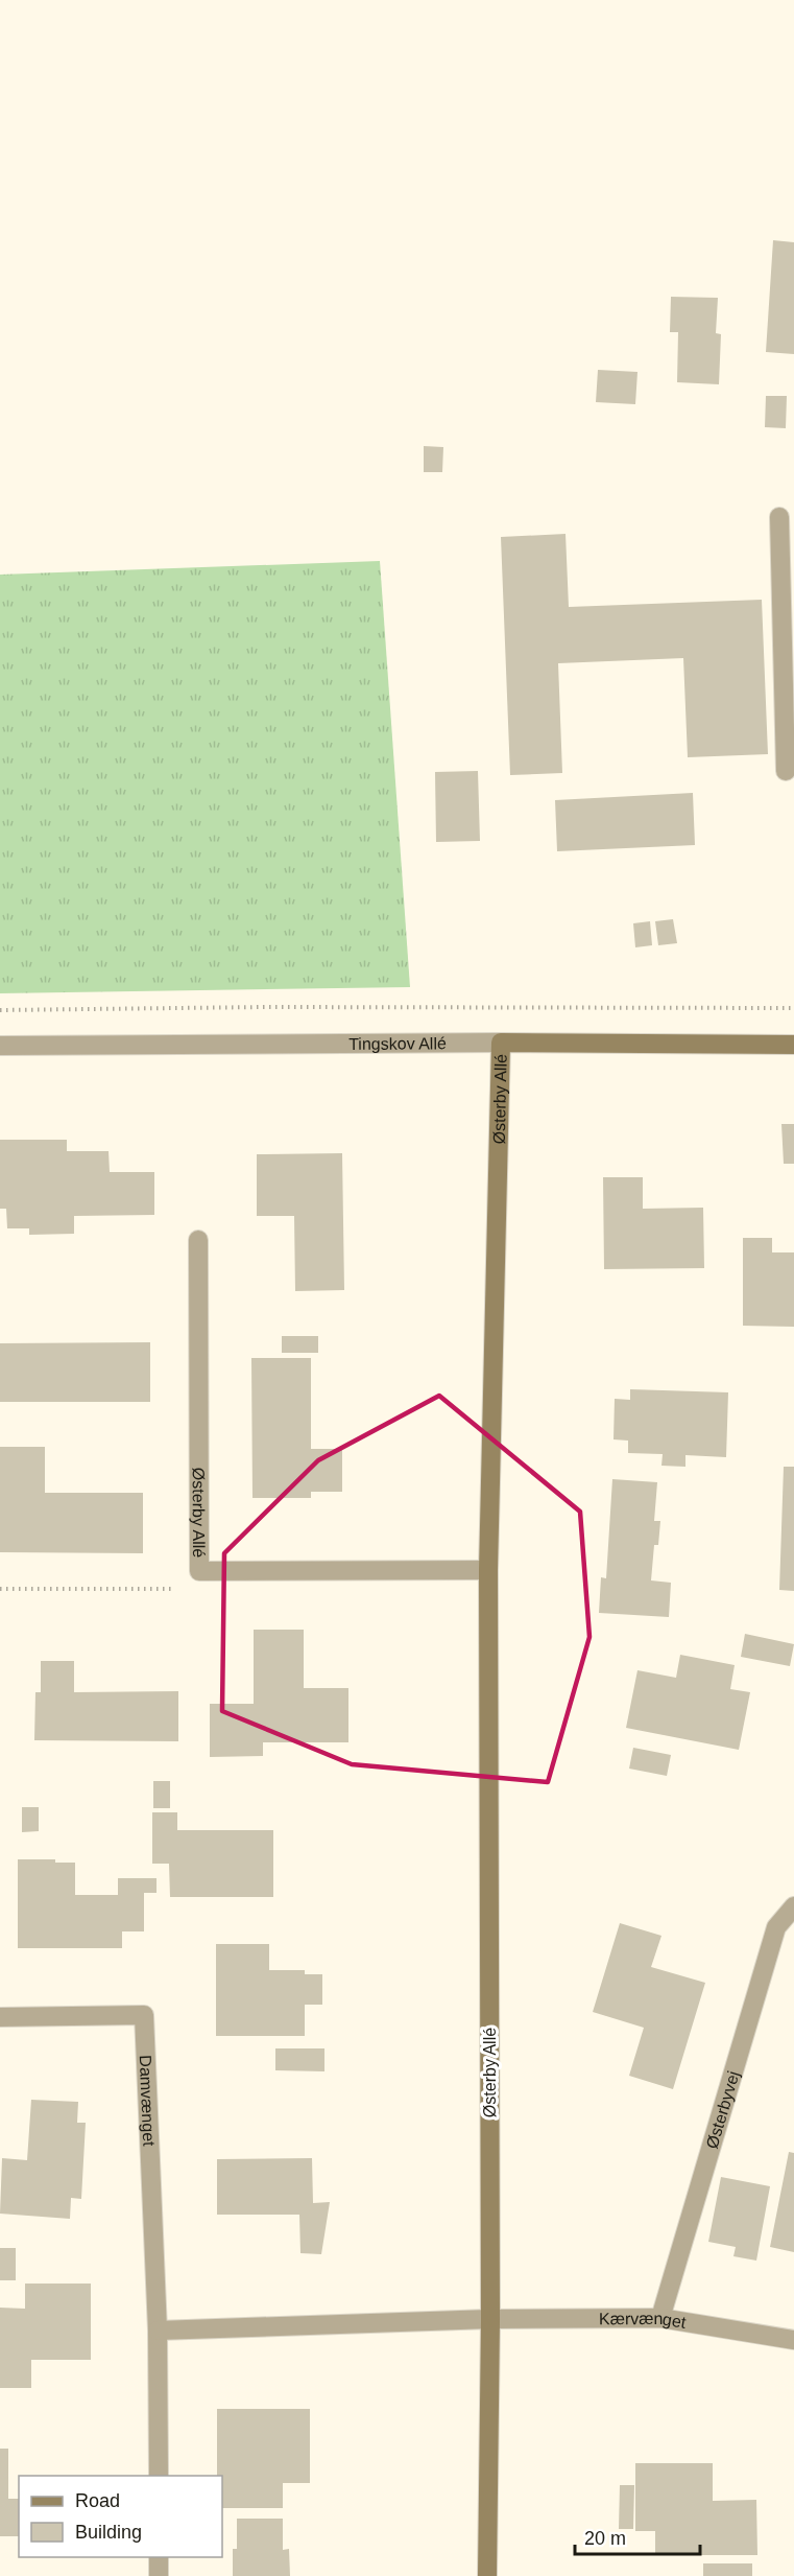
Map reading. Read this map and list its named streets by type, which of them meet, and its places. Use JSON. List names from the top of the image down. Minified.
{"streets":{"street":["Tingskov Allé","Østerby Allé","Damvænget","Østerbyvej","Kærvænget"]},"crossings":[["Tingskov Allé","Østerby Allé"],["Østerby Allé","Kærvænget"],["Østerbyvej","Kærvænget"]],"legend":["Road","Building"],"scale_bar":"20 m"}
